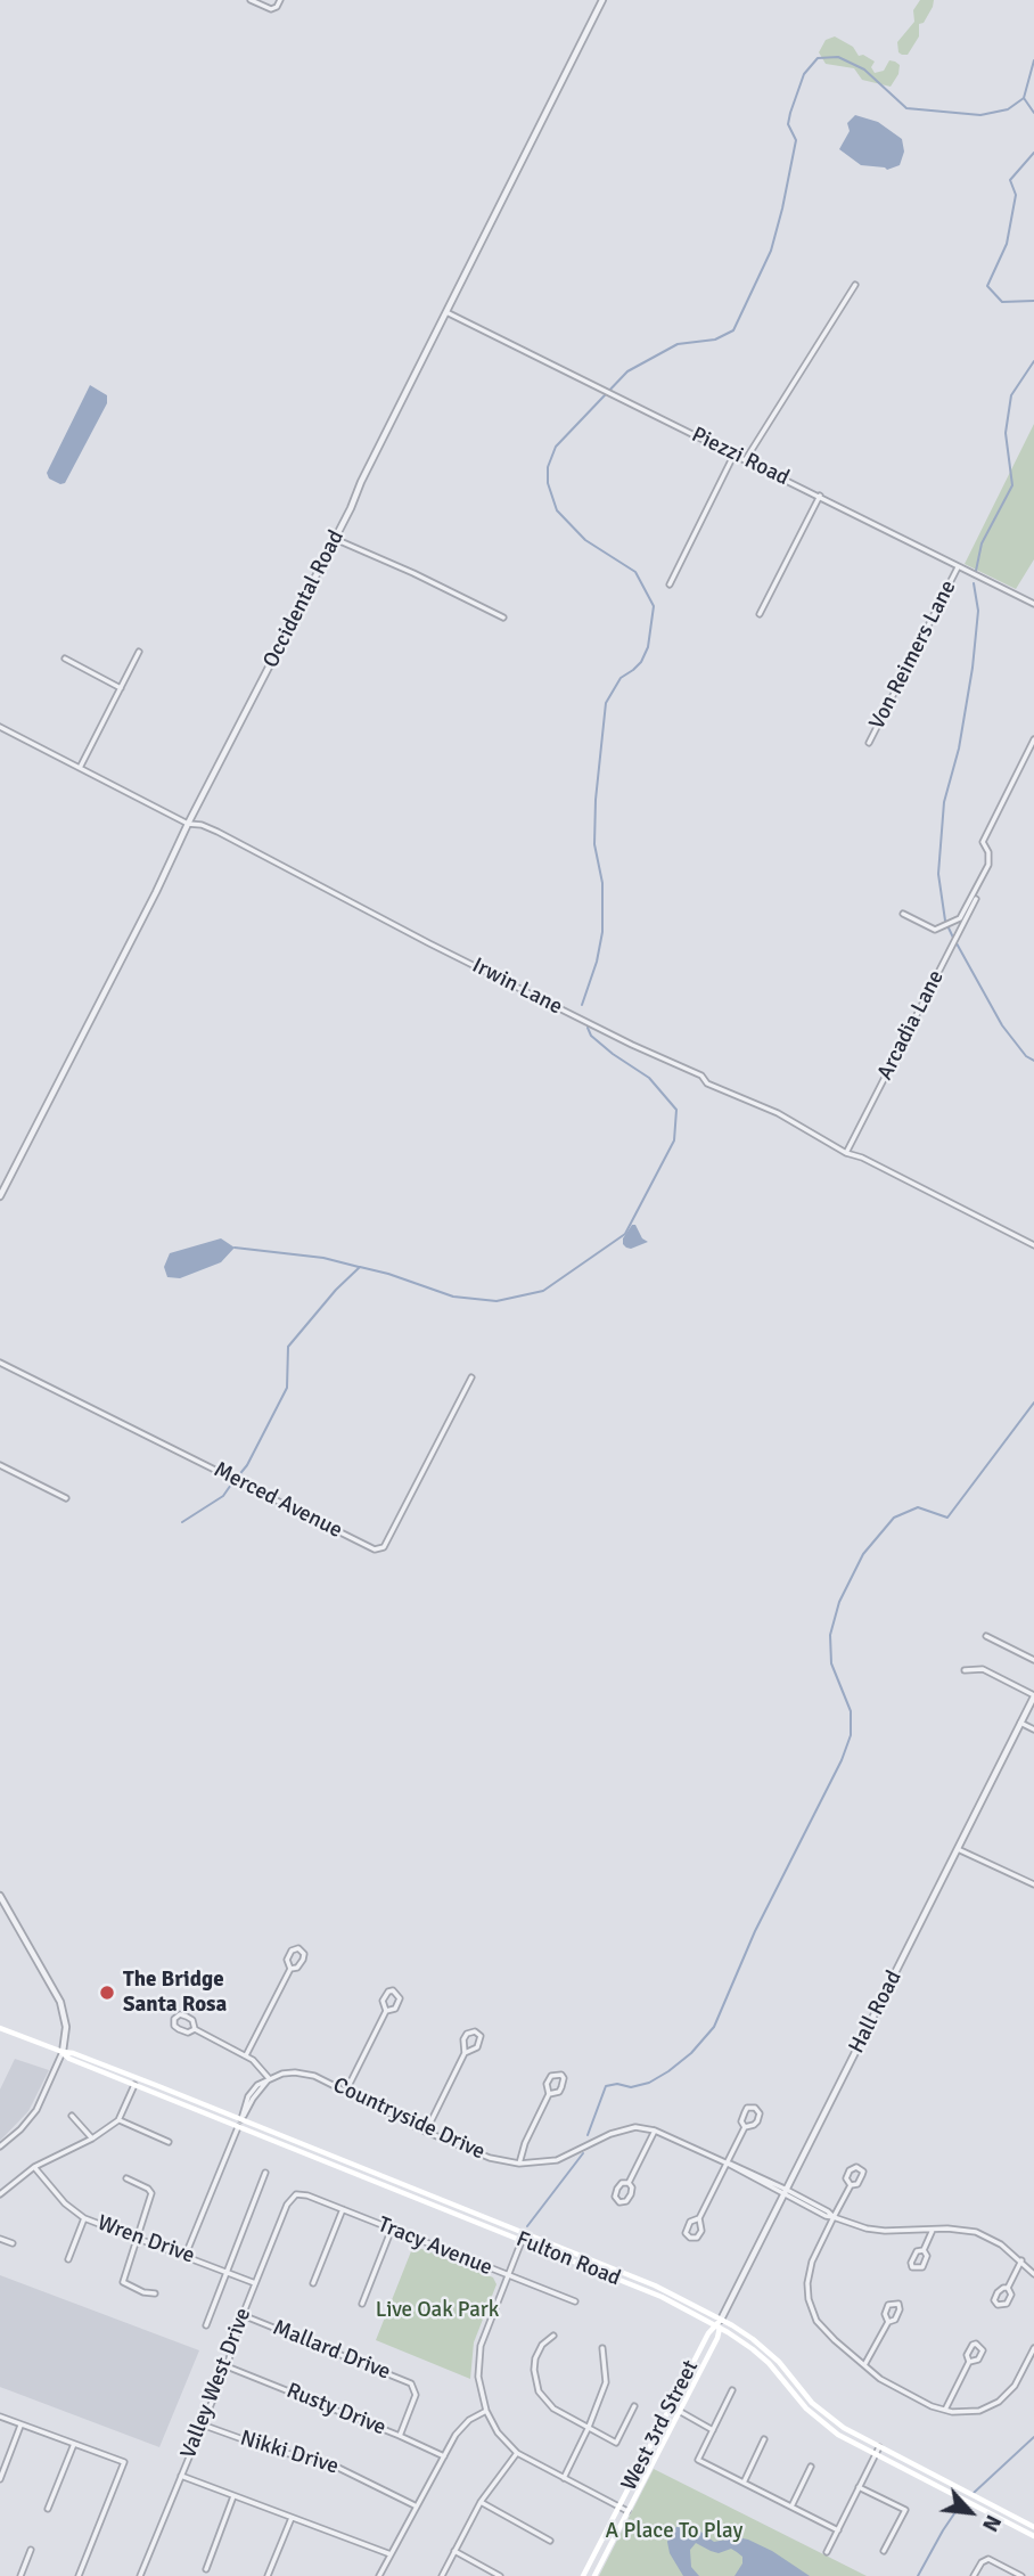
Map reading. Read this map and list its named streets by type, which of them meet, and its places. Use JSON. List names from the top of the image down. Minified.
{"streets":{"main road":["Fulton Road","West 3rd Street"],"street":["Piezzi Road","Occidental Road","Von Reimers Lane","Irwin Lane","Arcadia Lane","Merced Avenue","Hall Road","Countryside Drive","Wren Drive","Tracy Avenue","Mallard Drive","Valley West Drive","Rusty Drive","Nikki Drive"]},"crossings":[["Piezzi Road","Occidental Road"],["Piezzi Road","Von Reimers Lane"],["Occidental Road","Irwin Lane"],["Irwin Lane","Arcadia Lane"],["Hall Road","Countryside Drive"],["Hall Road","Fulton Road"],["Hall Road","West 3rd Street"],["Wren Drive","Valley West Drive"],["Tracy Avenue","Valley West Drive"],["Fulton Road","West 3rd Street"],["Mallard Drive","Valley West Drive"],["Mallard Drive","Rusty Drive"],["Valley West Drive","Rusty Drive"],["Valley West Drive","Nikki Drive"]],"parks":["Live Oak Park","A Place To Play"],"places":["The Bridge Santa Rosa"],"north":"bottom right"}
